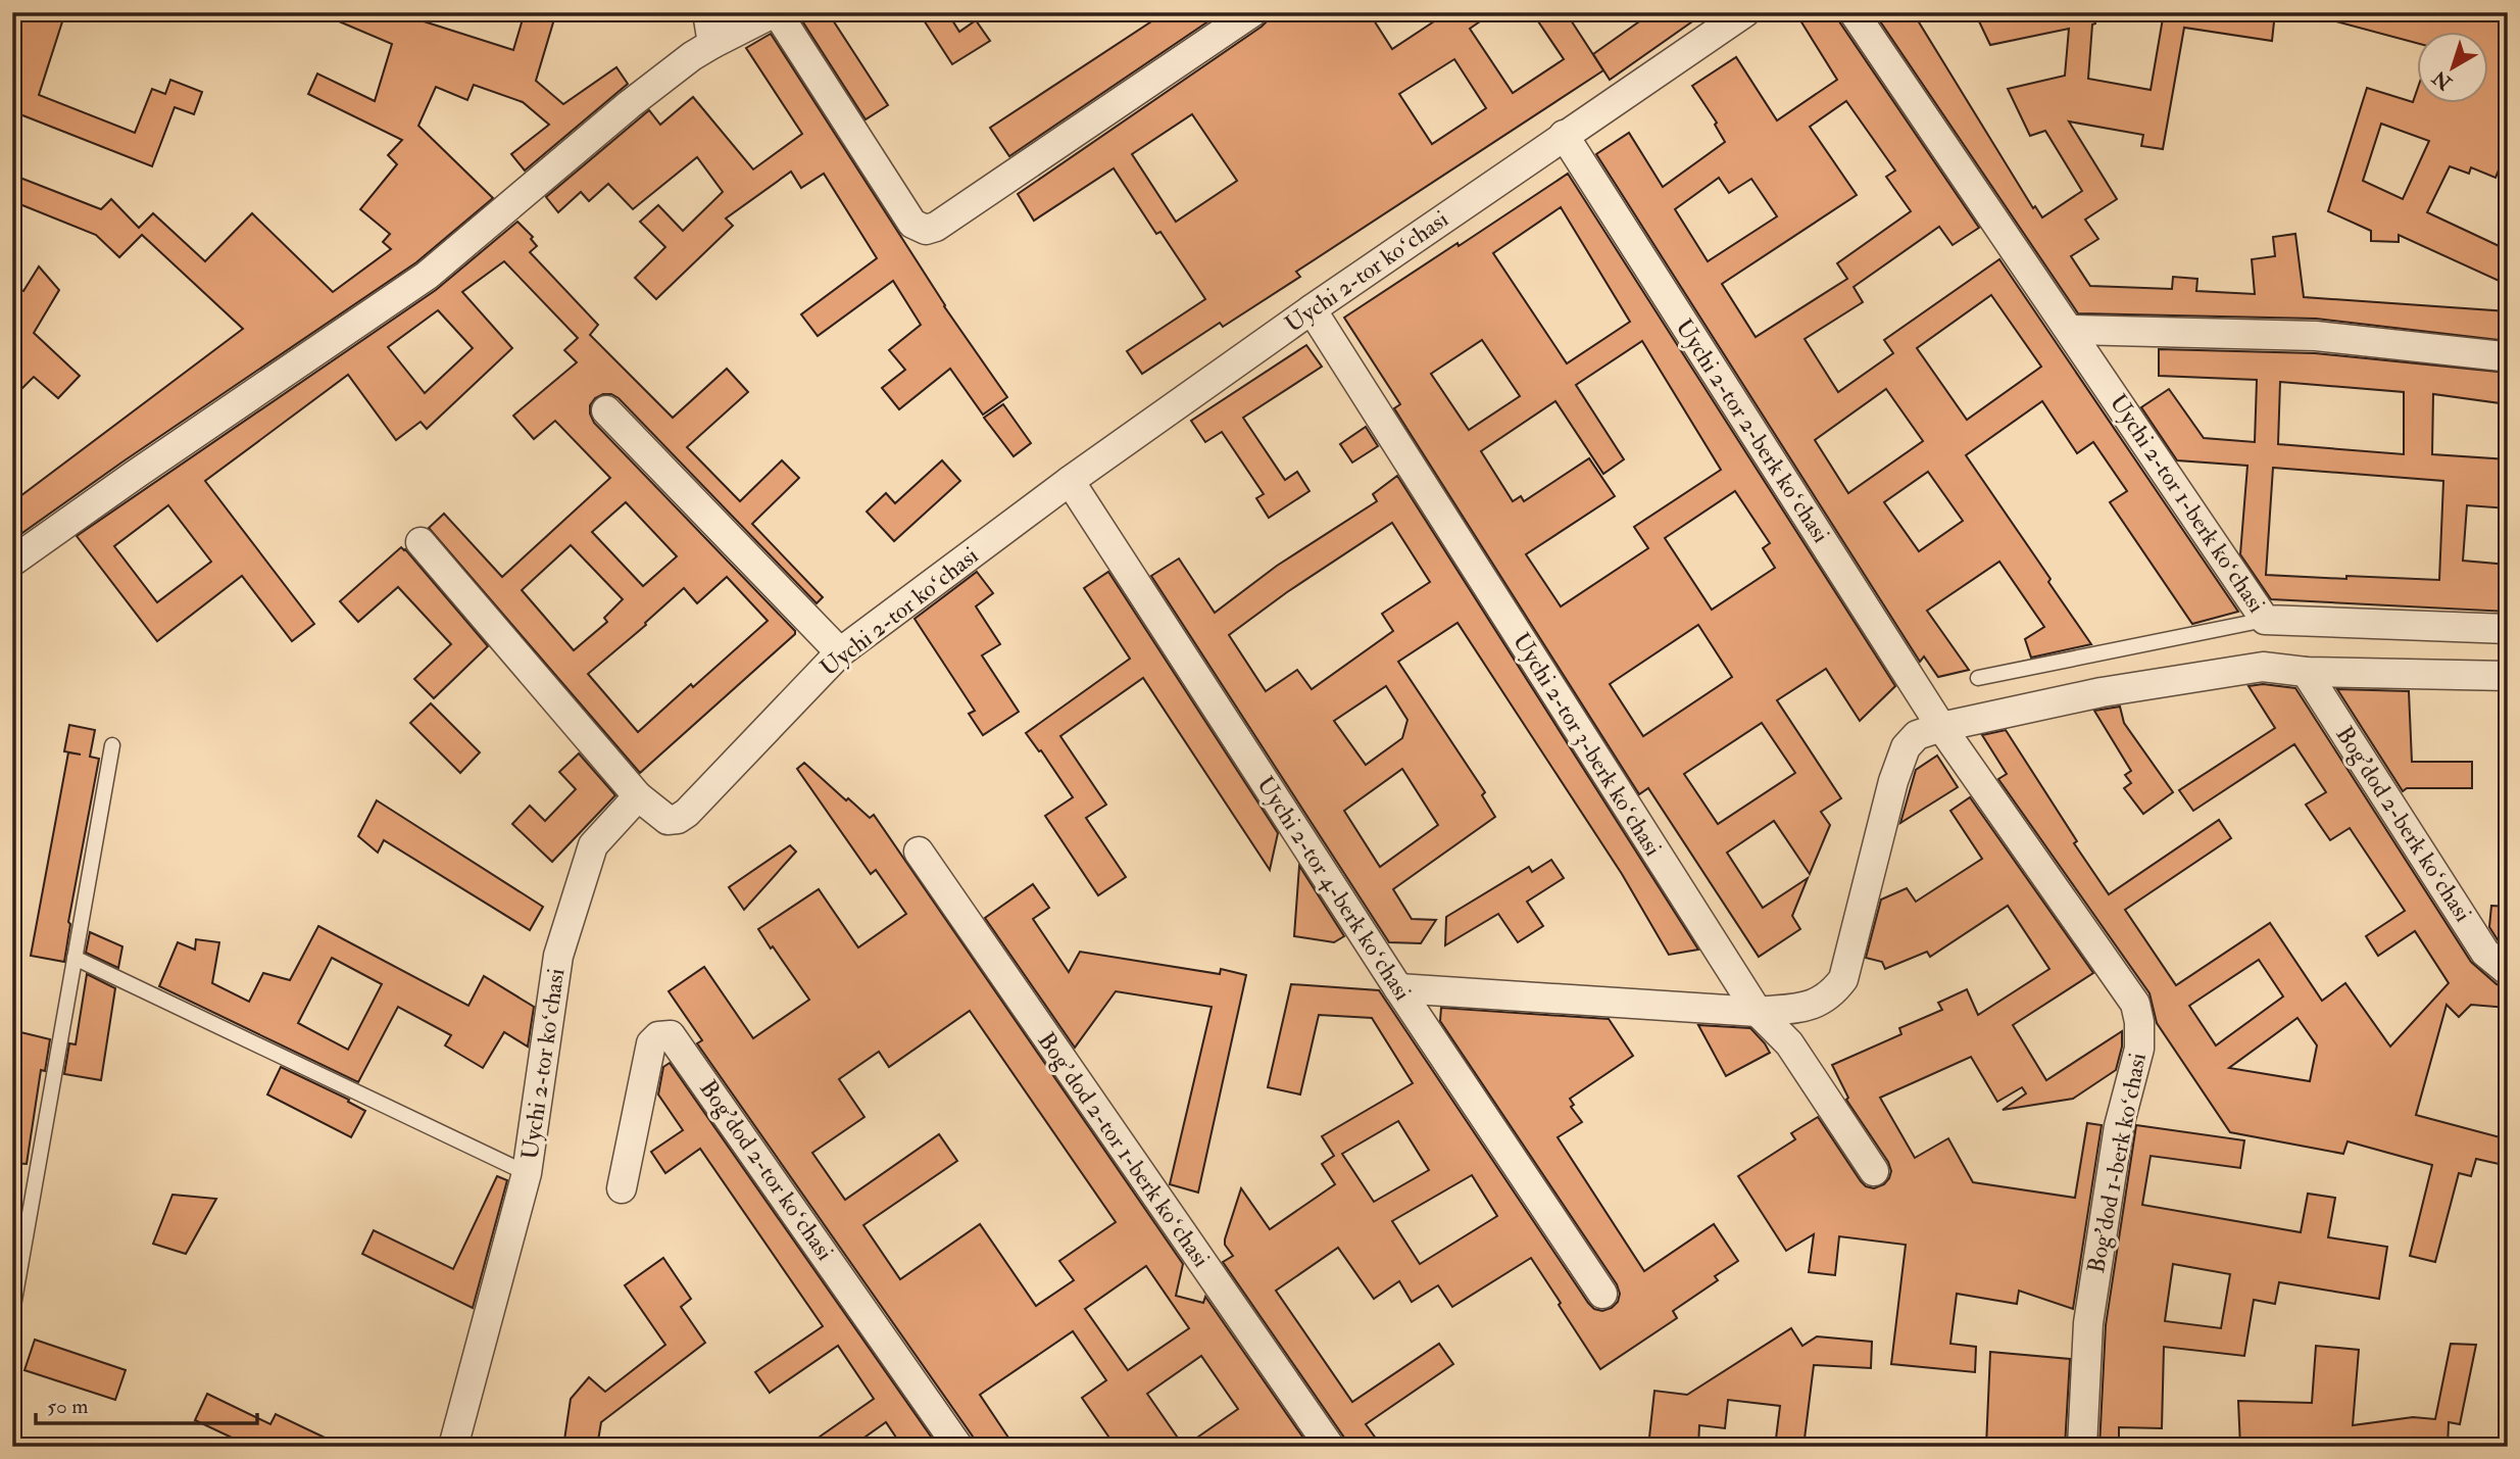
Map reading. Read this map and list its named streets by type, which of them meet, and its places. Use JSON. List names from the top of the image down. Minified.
{"streets":{"street":["Uychi 2-tor koʻchasi","Uychi 2-tor 2-berk koʻchasi","Uychi 2-tor 1-berk koʻchasi","Uychi 2-tor 3-berk koʻchasi","Bog'dod 2-berk koʻchasi","Uychi 2-tor 4-berk koʻchasi","Bogʼdod 2-tor 1-berk koʻchasi","Bog'dod 1-berk koʻchasi","Bog'dod 2-tor koʻchasi"]},"crossings":[["Uychi 2-tor koʻchasi","Uychi 2-tor 2-berk koʻchasi"],["Uychi 2-tor koʻchasi","Uychi 2-tor 3-berk koʻchasi"],["Uychi 2-tor koʻchasi","Uychi 2-tor 4-berk koʻchasi"],["Uychi 2-tor 2-berk koʻchasi","Bog'dod 1-berk koʻchasi"]],"scale_bar":"50 m","north":"bottom left"}
